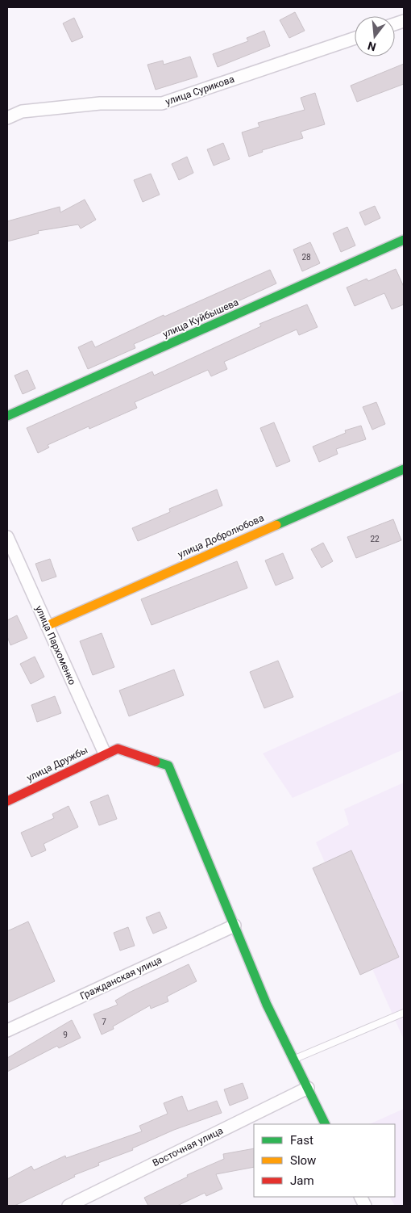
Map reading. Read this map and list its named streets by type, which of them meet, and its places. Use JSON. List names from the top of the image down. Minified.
{"streets":{"street":["улица Сурикова","улица Куйбышева","улица Добролюбова","улица Пархоменко","улица Дружбы","Гражданская улица","Восточная улица"]},"crossings":[["улица Добролюбова","улица Пархоменко"],["улица Пархоменко","улица Дружбы"],["улица Дружбы","Гражданская улица"]],"house_numbers":["28","22","7","9"],"legend":["Fast","Slow","Jam"],"north":"bottom"}
